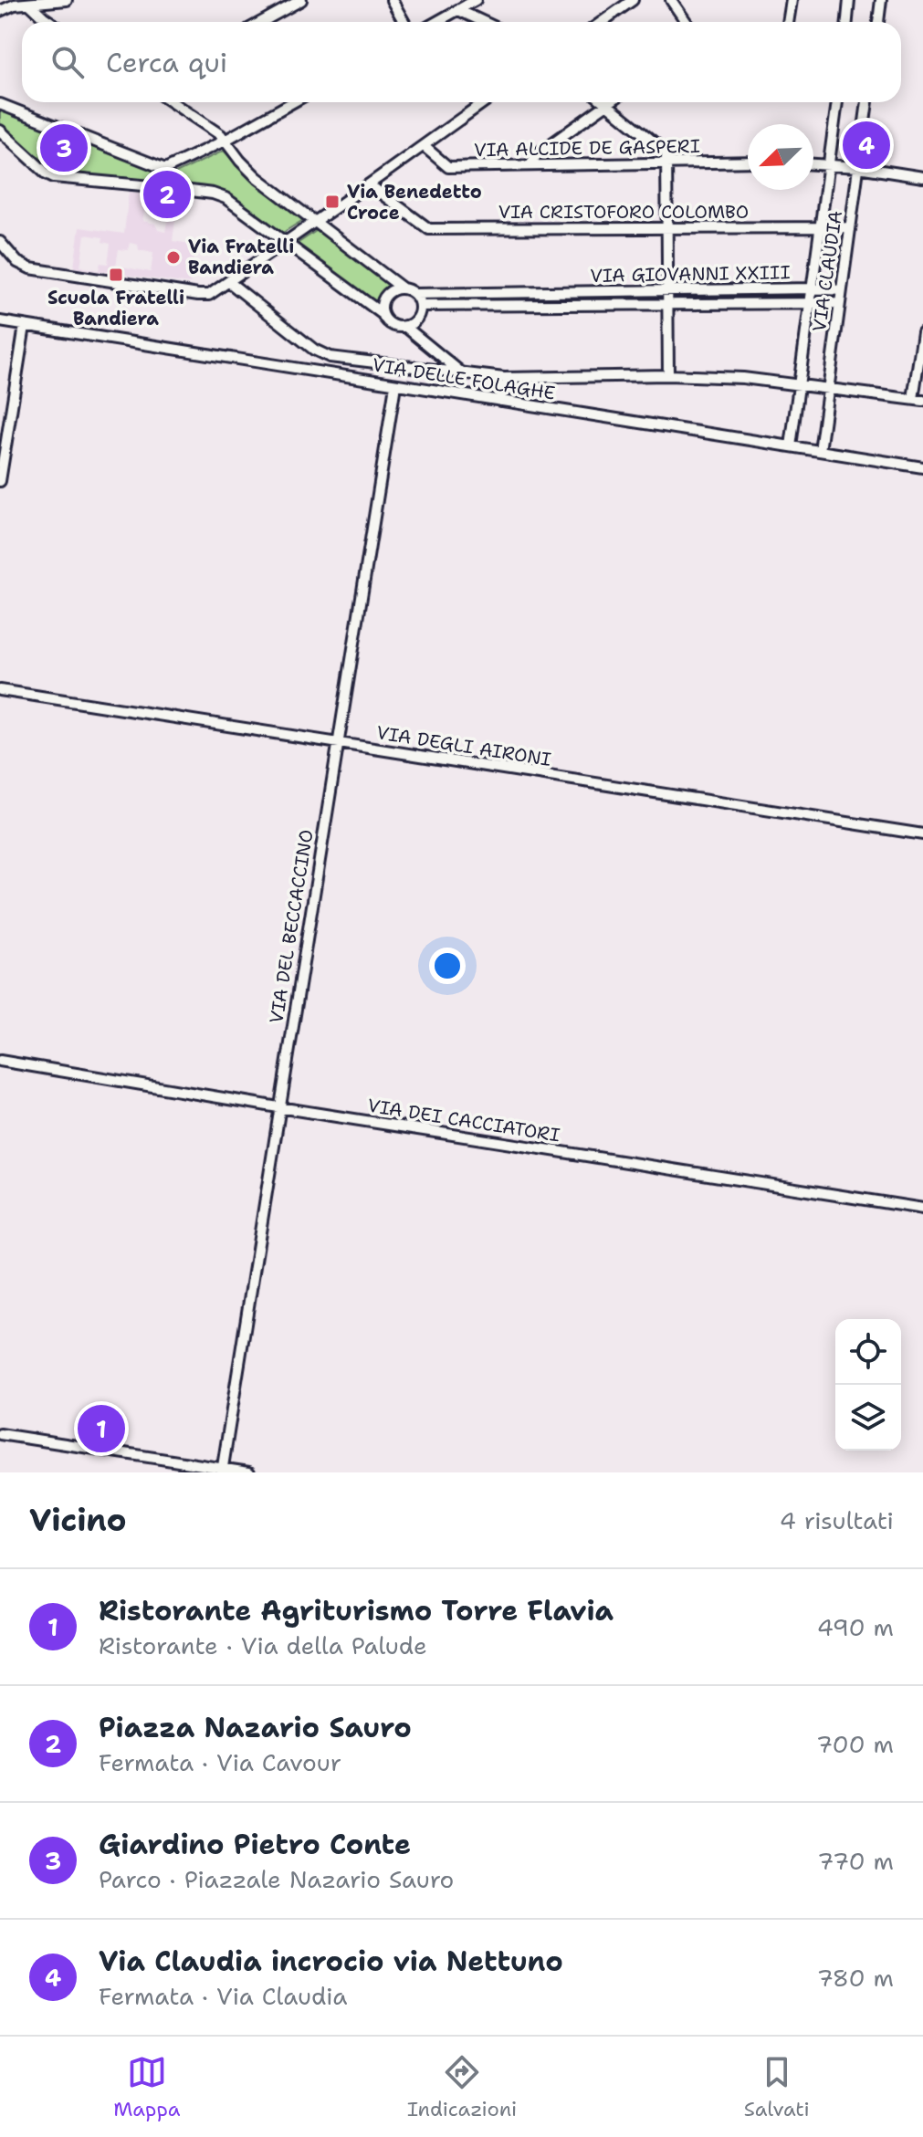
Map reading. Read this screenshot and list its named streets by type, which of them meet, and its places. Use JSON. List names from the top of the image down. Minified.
{"streets":{"street":["VIA ALCIDE DE GASPERI","VIA CRISTOFORO COLOMBO","VIA CLAUDIA","VIA GIOVANNI XXIII","VIA DELLE FOLAGHE","VIA DEGLI AIRONI","VIA DEL BECCACCINO","VIA DEI CACCIATORI"]},"crossings":[["VIA CRISTOFORO COLOMBO","VIA CLAUDIA"],["VIA CLAUDIA","VIA GIOVANNI XXIII"],["VIA CLAUDIA","VIA DELLE FOLAGHE"],["VIA DELLE FOLAGHE","VIA DEL BECCACCINO"],["VIA DEGLI AIRONI","VIA DEL BECCACCINO"],["VIA DEL BECCACCINO","VIA DEI CACCIATORI"]],"places":{"transit":["Via Benedetto Croce","Scuola Fratelli Bandiera"],"other":["Via Fratelli Bandiera"]},"north":"bottom left","page":{"search":"Cerca qui","pins":["4","3","2","1"],"heading":["Vicino","4 risultati"],"list":[{"mark":"1","name":"Ristorante Agriturismo Torre Flavia","note":"Ristorante · Via della Palude","value":"490 m"},{"mark":"2","name":"Piazza Nazario Sauro","note":"Fermata · Via Cavour","value":"700 m"},{"mark":"3","name":"Giardino Pietro Conte","note":"Parco · Piazzale Nazario Sauro","value":"770 m"},{"mark":"4","name":"Via Claudia incrocio via Nettuno","note":"Fermata · Via Claudia","value":"780 m"}],"nav":["Mappa","Indicazioni","Salvati"]}}
